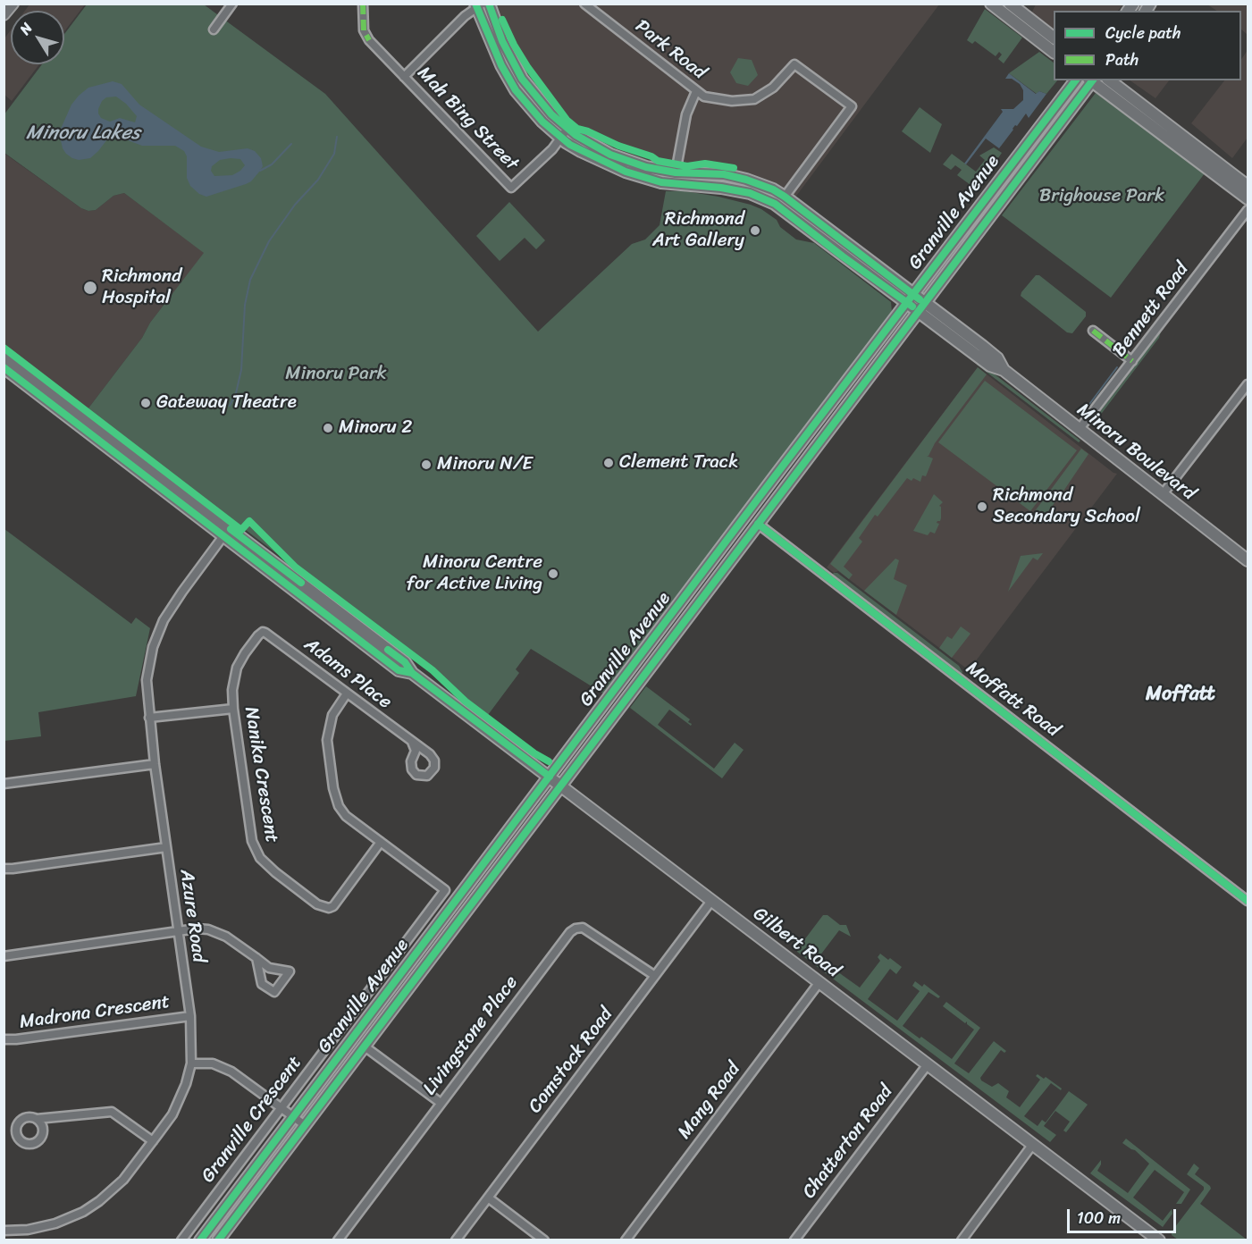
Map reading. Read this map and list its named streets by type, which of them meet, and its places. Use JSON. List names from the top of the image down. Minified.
{"streets":{"main road":["Granville Avenue","Minoru Boulevard","Gilbert Road"],"street":["Park Road","Mah Bing Street","Bennett Road","Adams Place","Moffatt Road","Nanika Crescent","Azure Road","Madrona Crescent","Livingstone Place","Comstock Road","Mang Road","Granville Crescent","Chatterton Road"]},"crossings":[["Park Road","Minoru Boulevard"],["Mah Bing Street","Minoru Boulevard"],["Granville Avenue","Minoru Boulevard"],["Granville Avenue","Moffatt Road"],["Granville Avenue","Gilbert Road"],["Bennett Road","Minoru Boulevard"],["Adams Place","Nanika Crescent"],["Nanika Crescent","Granville Crescent"],["Azure Road","Gilbert Road"],["Azure Road","Madrona Crescent"],["Gilbert Road","Comstock Road"],["Gilbert Road","Mang Road"],["Gilbert Road","Chatterton Road"],["Livingstone Place","Comstock Road"]],"districts":["Moffatt"],"water":["Minoru Lakes"],"parks":["Brighouse Park","Minoru Park"],"places":["Richmond Art Gallery","Richmond Hospital","Gateway Theatre","Minoru 2","Clement Track","Minoru N/E","Richmond Secondary School","Minoru Centre for Active Living"],"legend":["Cycle path","Path"],"scale_bar":"100 m","north":"top left"}
